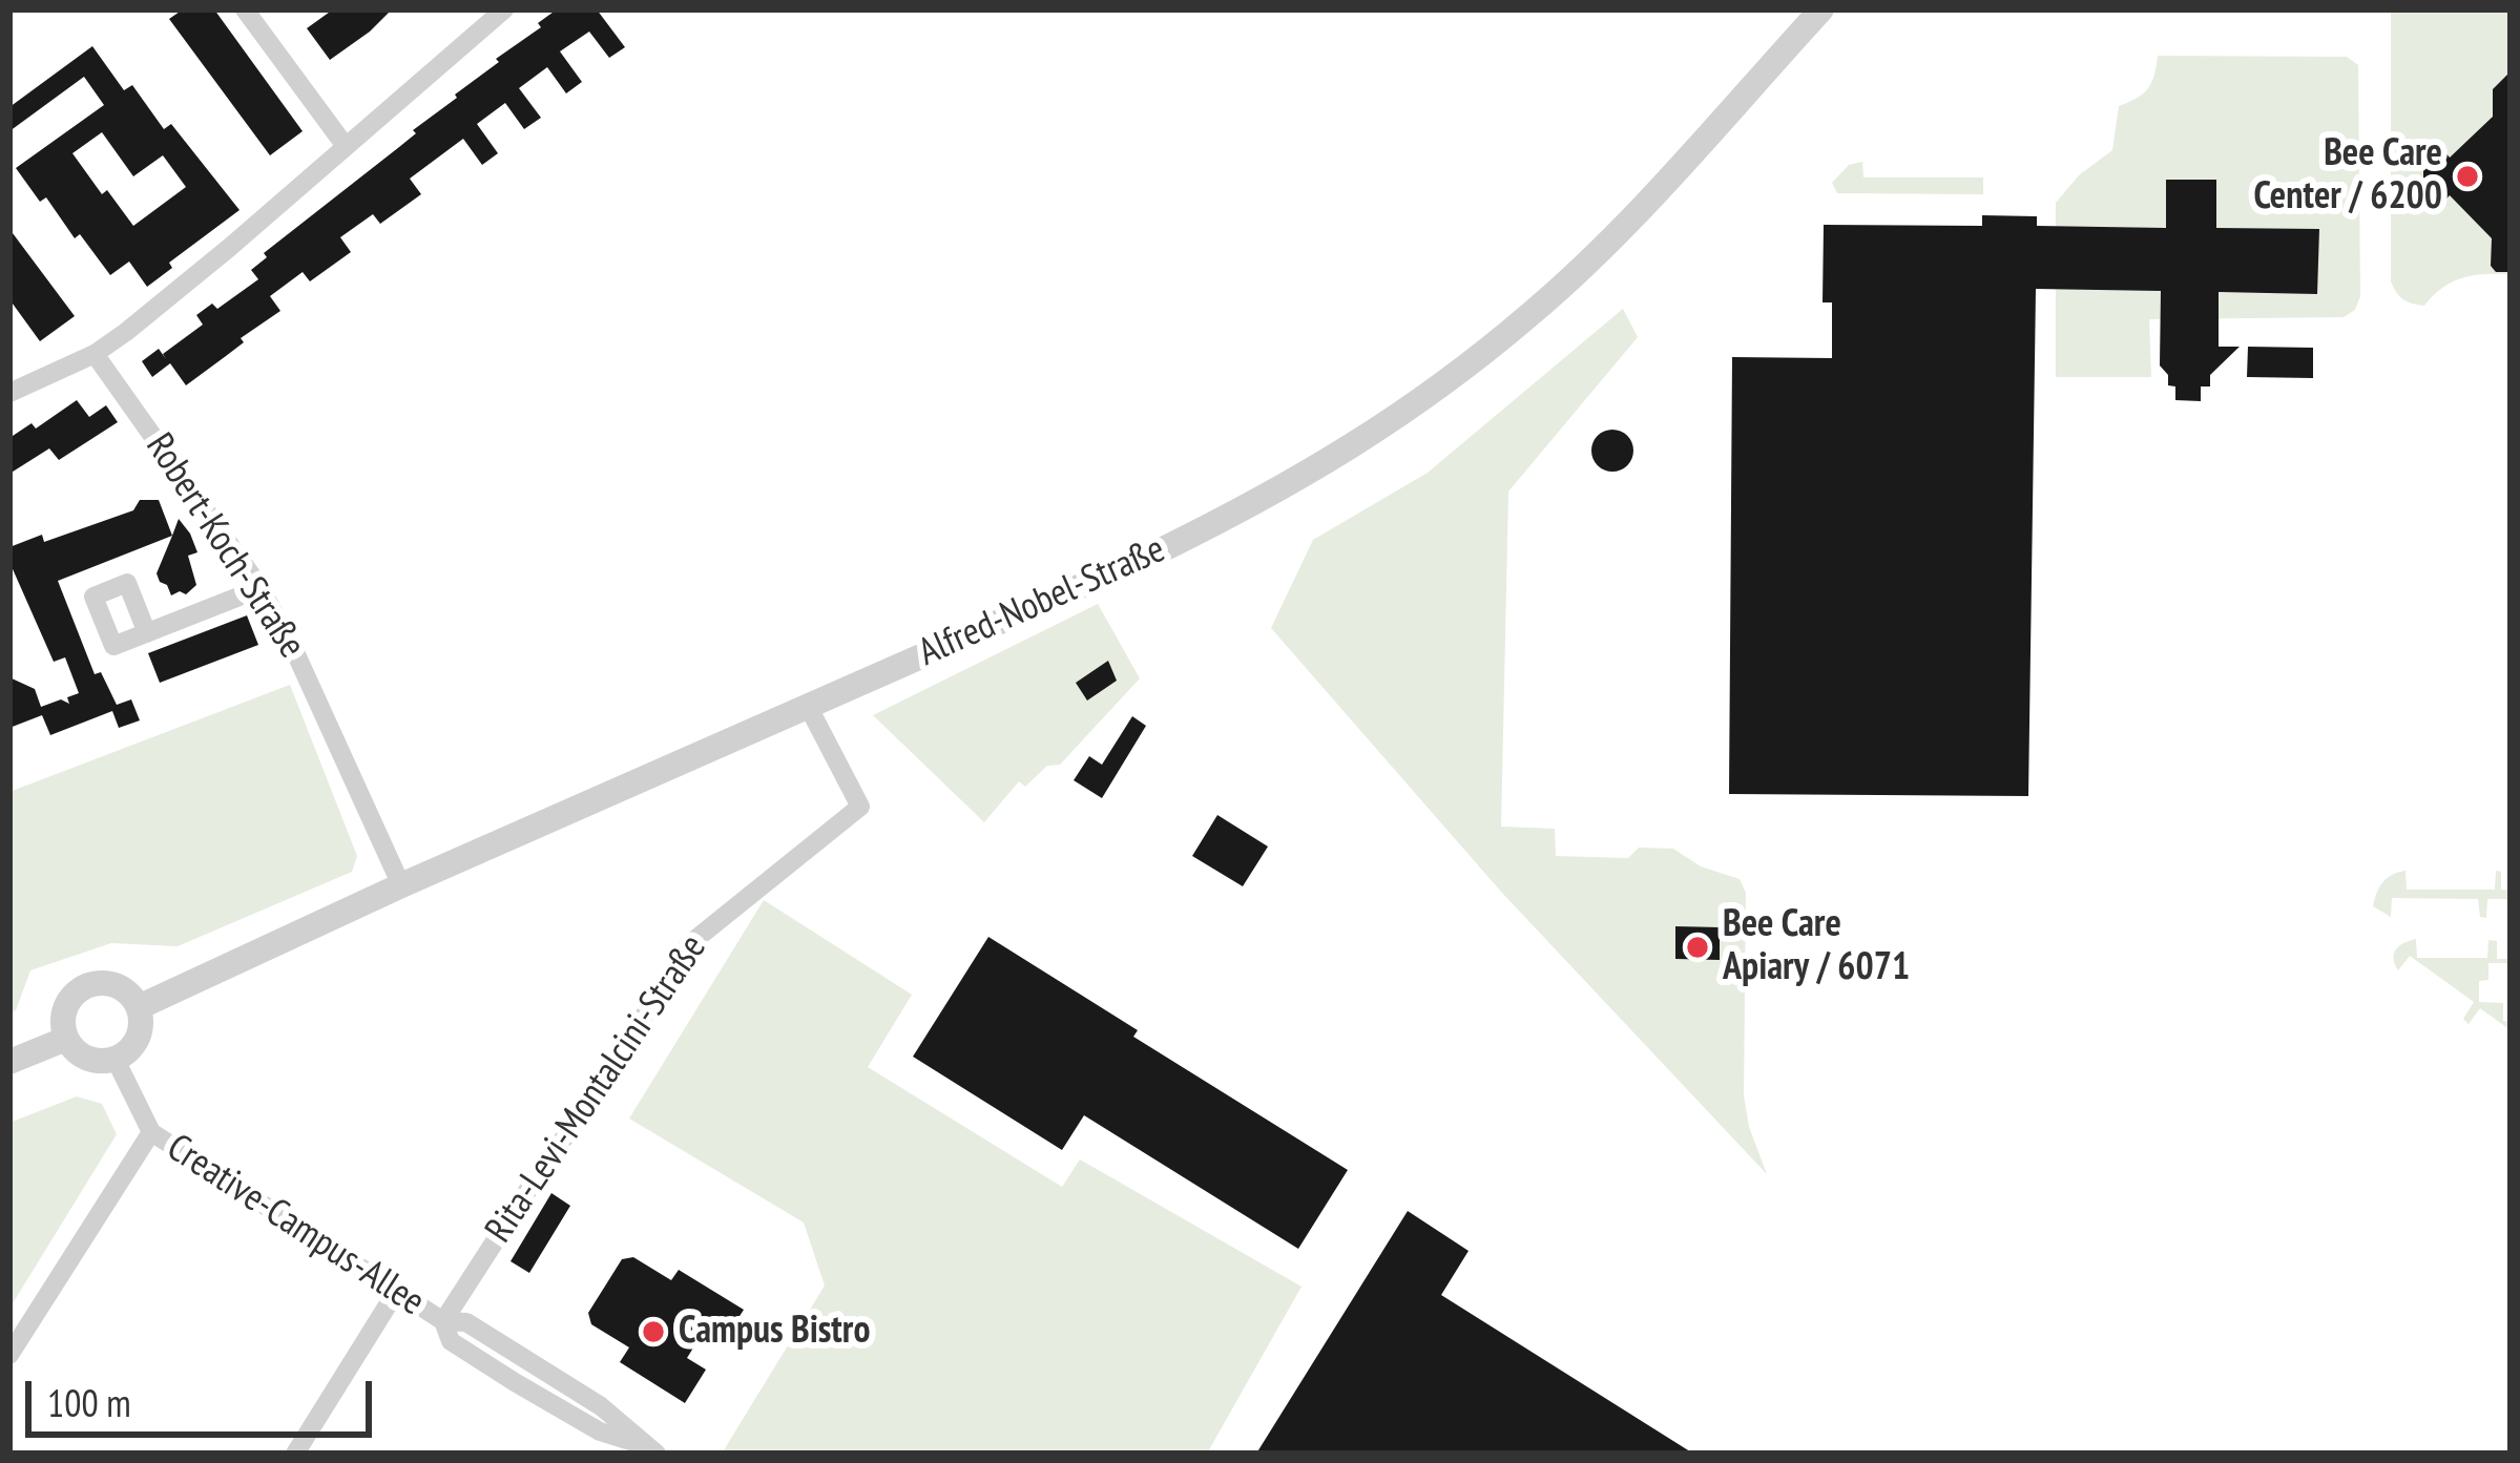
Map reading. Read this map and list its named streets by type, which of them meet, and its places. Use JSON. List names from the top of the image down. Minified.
{"streets":{"street":["Robert-Koch-Straße","Alfred-Nobel-Straße","Rita-Levi-Montalcini-Straße","Creative-Campus-Allee"]},"crossings":[["Robert-Koch-Straße","Alfred-Nobel-Straße"],["Alfred-Nobel-Straße","Rita-Levi-Montalcini-Straße"],["Alfred-Nobel-Straße","Creative-Campus-Allee"],["Rita-Levi-Montalcini-Straße","Creative-Campus-Allee"]],"places":["Bee Care Center / 6200","Bee Care Apiary / 6071","Campus Bistro"],"scale_bar":"100 m"}
